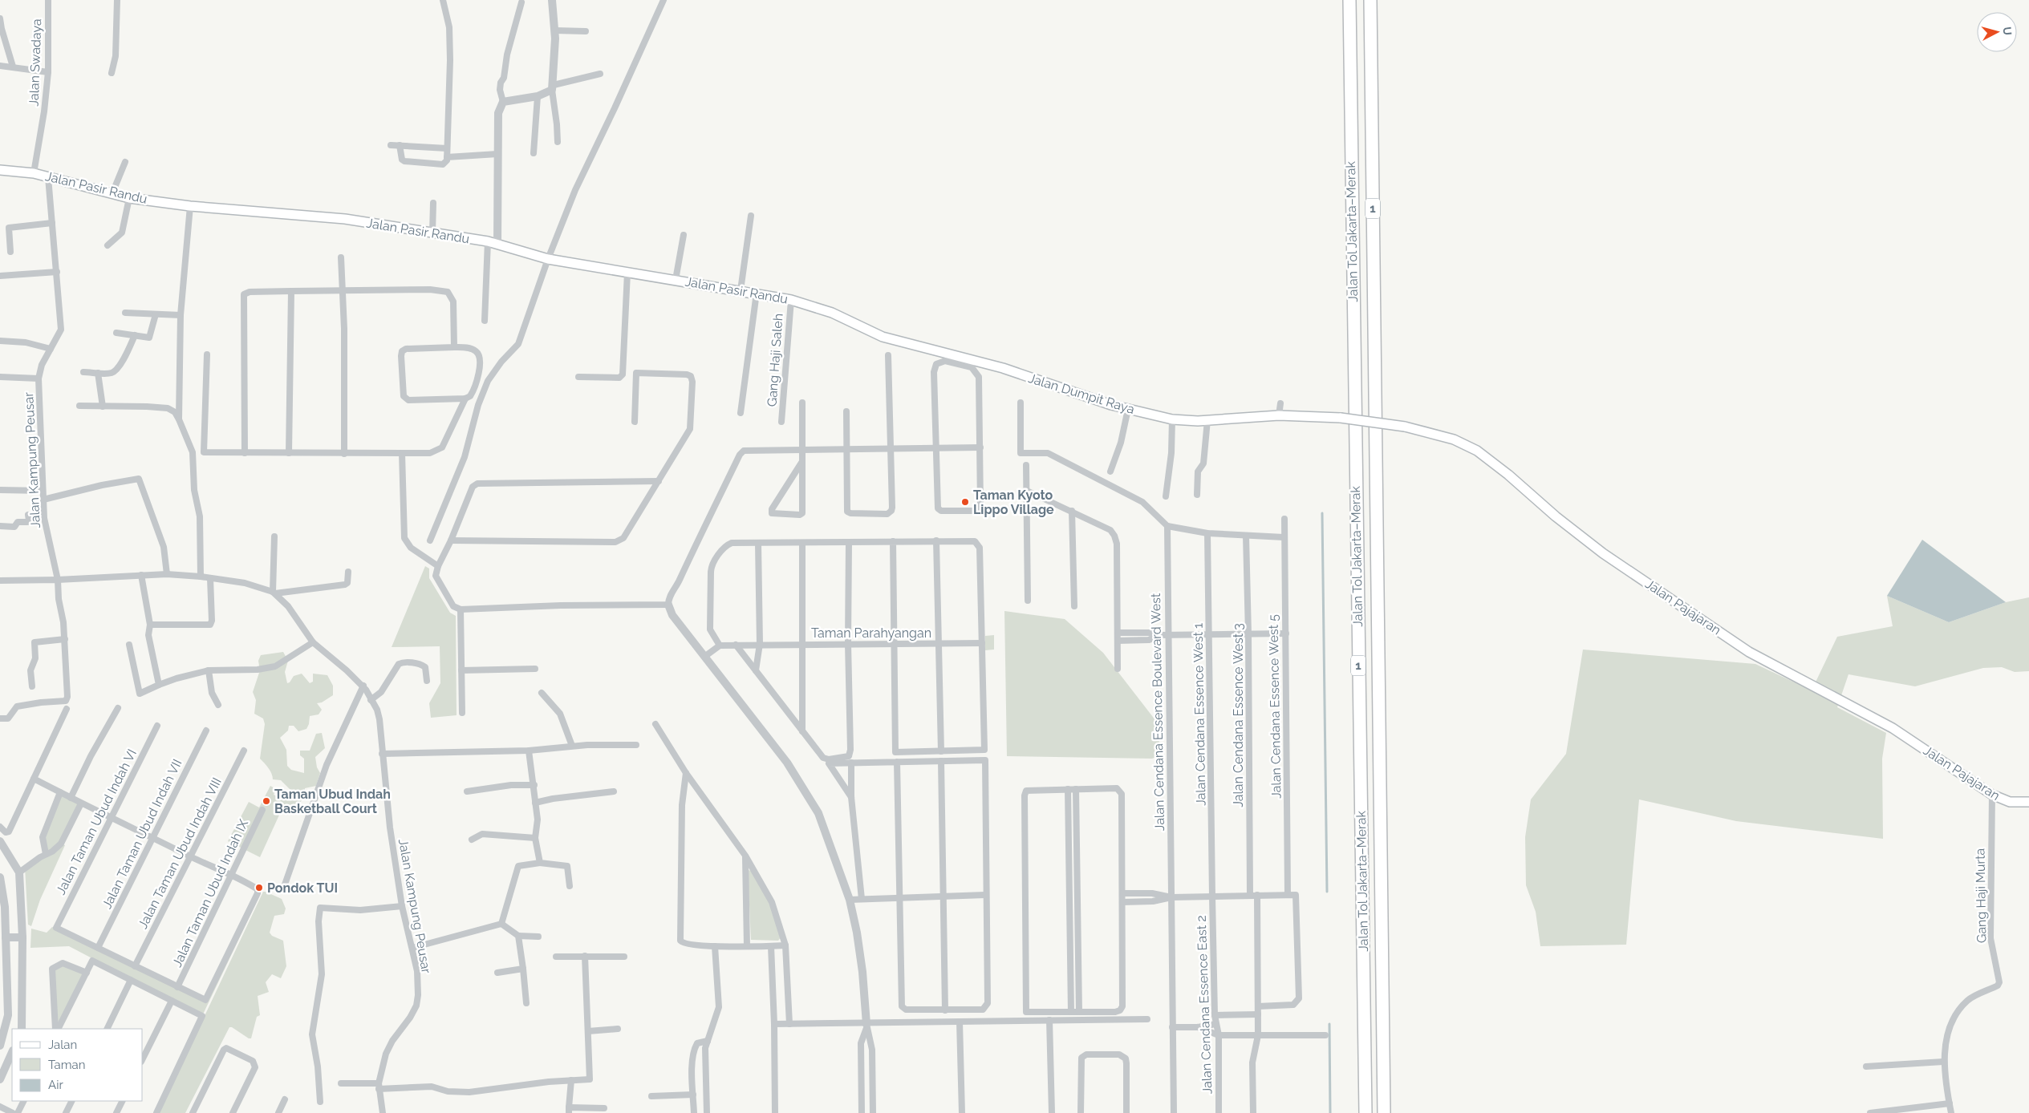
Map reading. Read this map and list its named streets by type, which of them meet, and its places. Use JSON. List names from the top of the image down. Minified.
{"streets":{"highway":["1","Jalan Tol Jakarta–Merak"],"main road":["Jalan Pasir Randu","Jalan Dumpit Raya","Jalan Pajajaran"],"street":["Jalan Swadaya","Gang Haji Saleh","Jalan Kampung Peusar","Taman Parahyangan","Jalan Cendana Essence West 5","Jalan Cendana Essence Boulevard West","Jalan Cendana Essence West 1","Jalan Cendana Essence West 3","Jalan Taman Ubud Indah VI","Jalan Taman Ubud Indah VII","Jalan Taman Ubud Indah VIII","Jalan Taman Ubud Indah IX","Gang Haji Murta","Jalan Cendana Essence East 2"]},"crossings":[["Jalan Swadaya","Jalan Pasir Randu"],["Jalan Pasir Randu","Gang Haji Saleh"],["Jalan Pasir Randu","Jalan Dumpit Raya"],["Jalan Pasir Randu","Jalan Kampung Peusar"],["Jalan Dumpit Raya","Jalan Pajajaran"],["Jalan Pajajaran","Gang Haji Murta"],["Jalan Cendana Essence West 1","Jalan Cendana Essence East 2"],["Jalan Taman Ubud Indah VI","Jalan Taman Ubud Indah VII"]],"places":["Taman Kyoto Lippo Village","Taman Ubud Indah Basketball Court","Pondok TUI"],"legend":["Jalan","Taman","Air"],"north":"right"}
